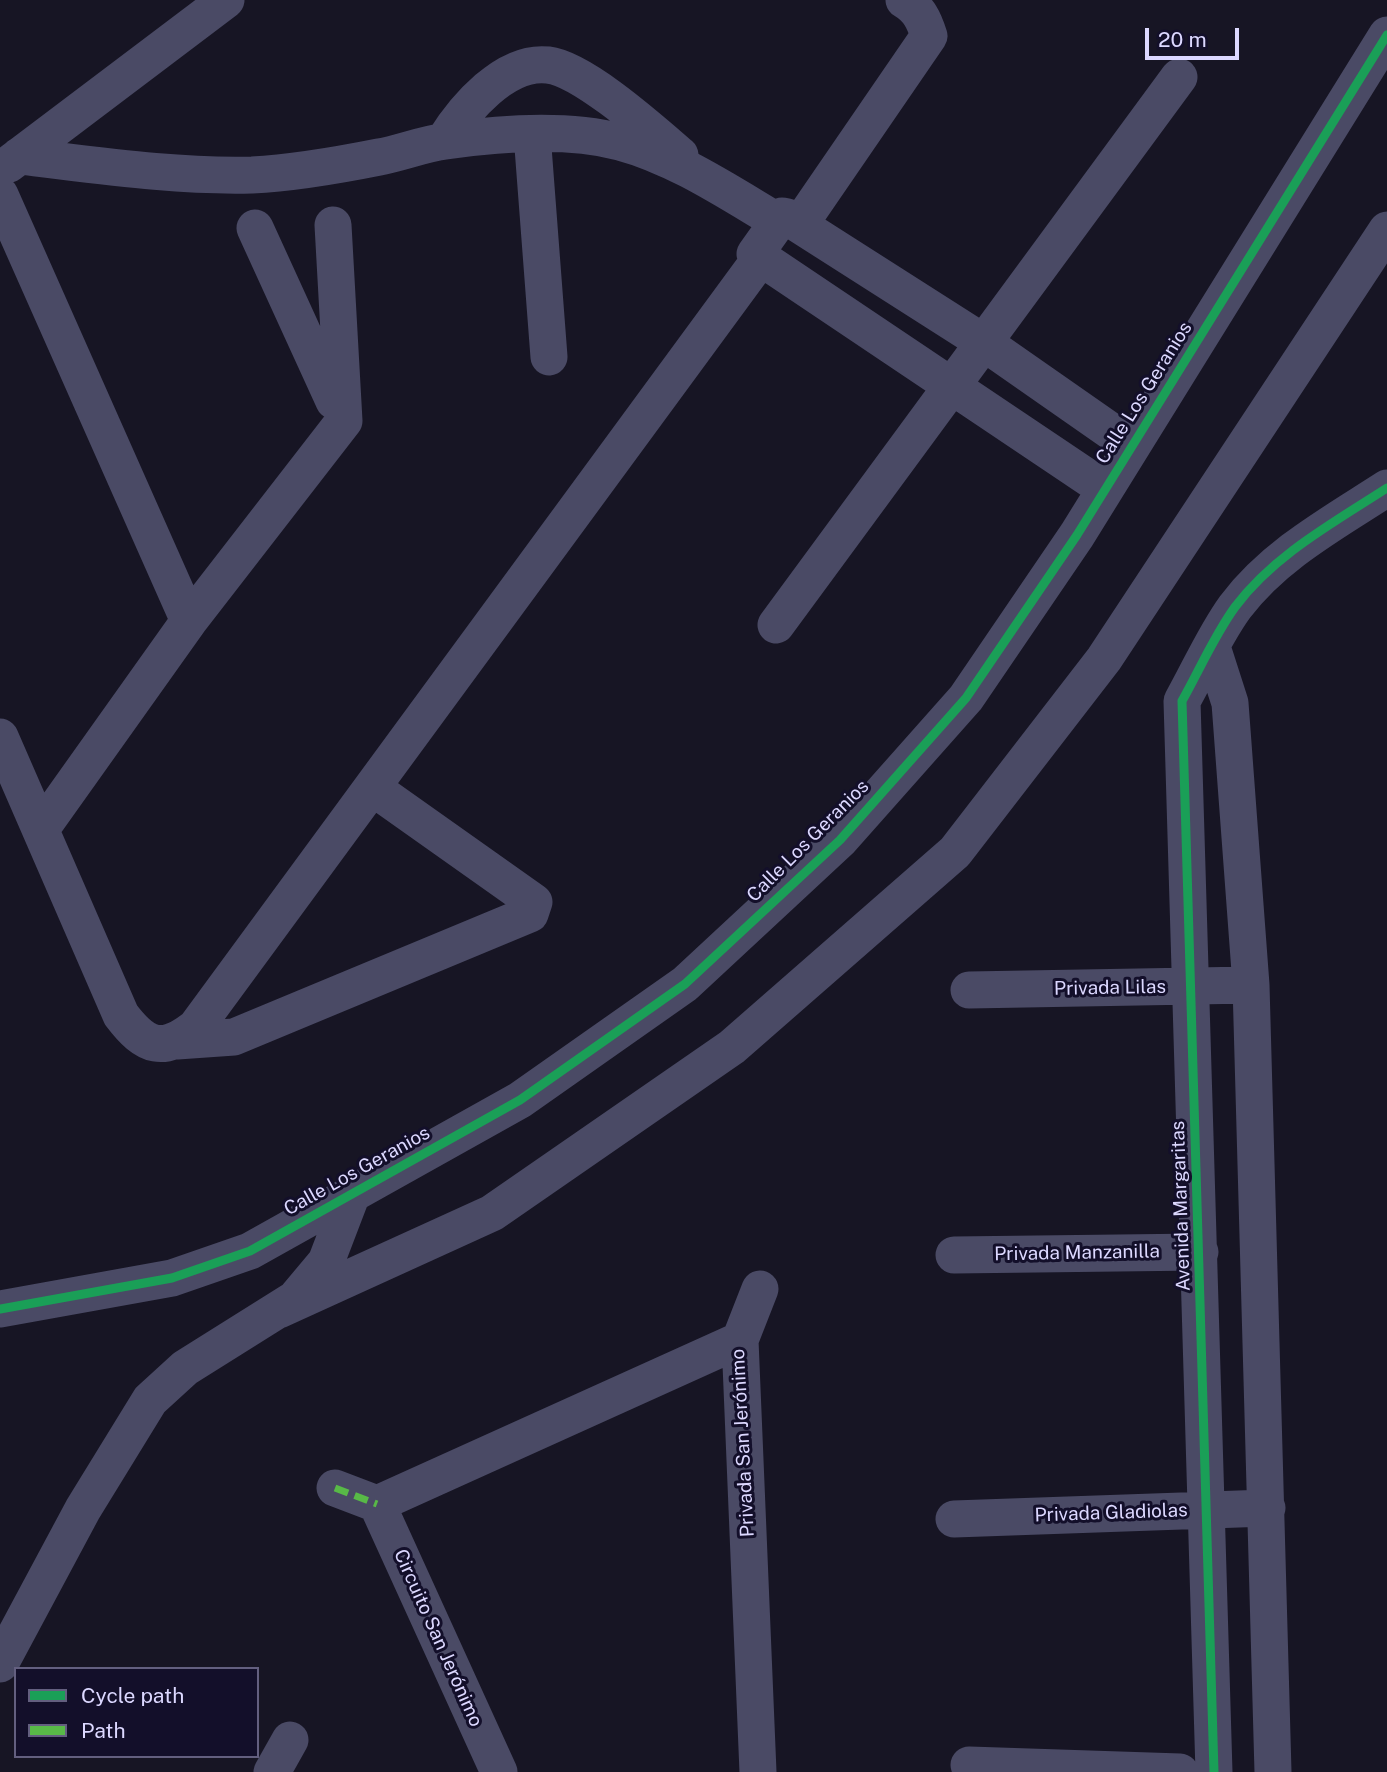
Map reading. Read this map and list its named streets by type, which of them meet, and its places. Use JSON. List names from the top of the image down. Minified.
{"streets":{"street":["Calle Los Geranios","Privada Lilas","Avenida Margaritas","Privada Manzanilla","Privada San Jerónimo","Privada Gladiolas","Circuito San Jerónimo"]},"crossings":[["Privada Lilas","Avenida Margaritas"],["Avenida Margaritas","Privada Manzanilla"],["Avenida Margaritas","Privada Gladiolas"],["Privada San Jerónimo","Circuito San Jerónimo"]],"legend":["Cycle path","Path"],"scale_bar":"20 m"}
